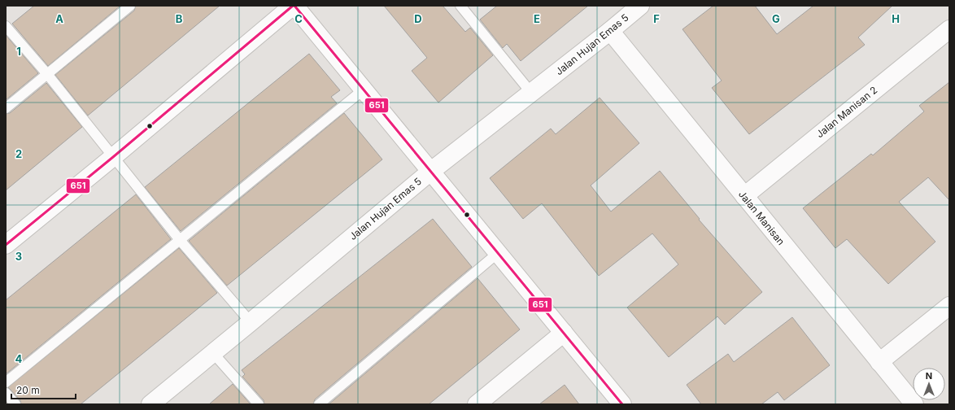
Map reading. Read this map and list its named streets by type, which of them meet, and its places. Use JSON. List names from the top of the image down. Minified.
{"streets":{"street":["Jalan Hujan Emas 5","Jalan Manisan 2","Jalan Manisan"]},"crossings":[["Jalan Hujan Emas 5","Jalan Manisan"],["Jalan Manisan 2","Jalan Manisan"]],"lines":["transit line 651"],"scale_bar":"20 m","north":"top","grid":{"columns":["A","B","C","D","E","F","G","H"],"rows":["1","2","3","4"]}}
